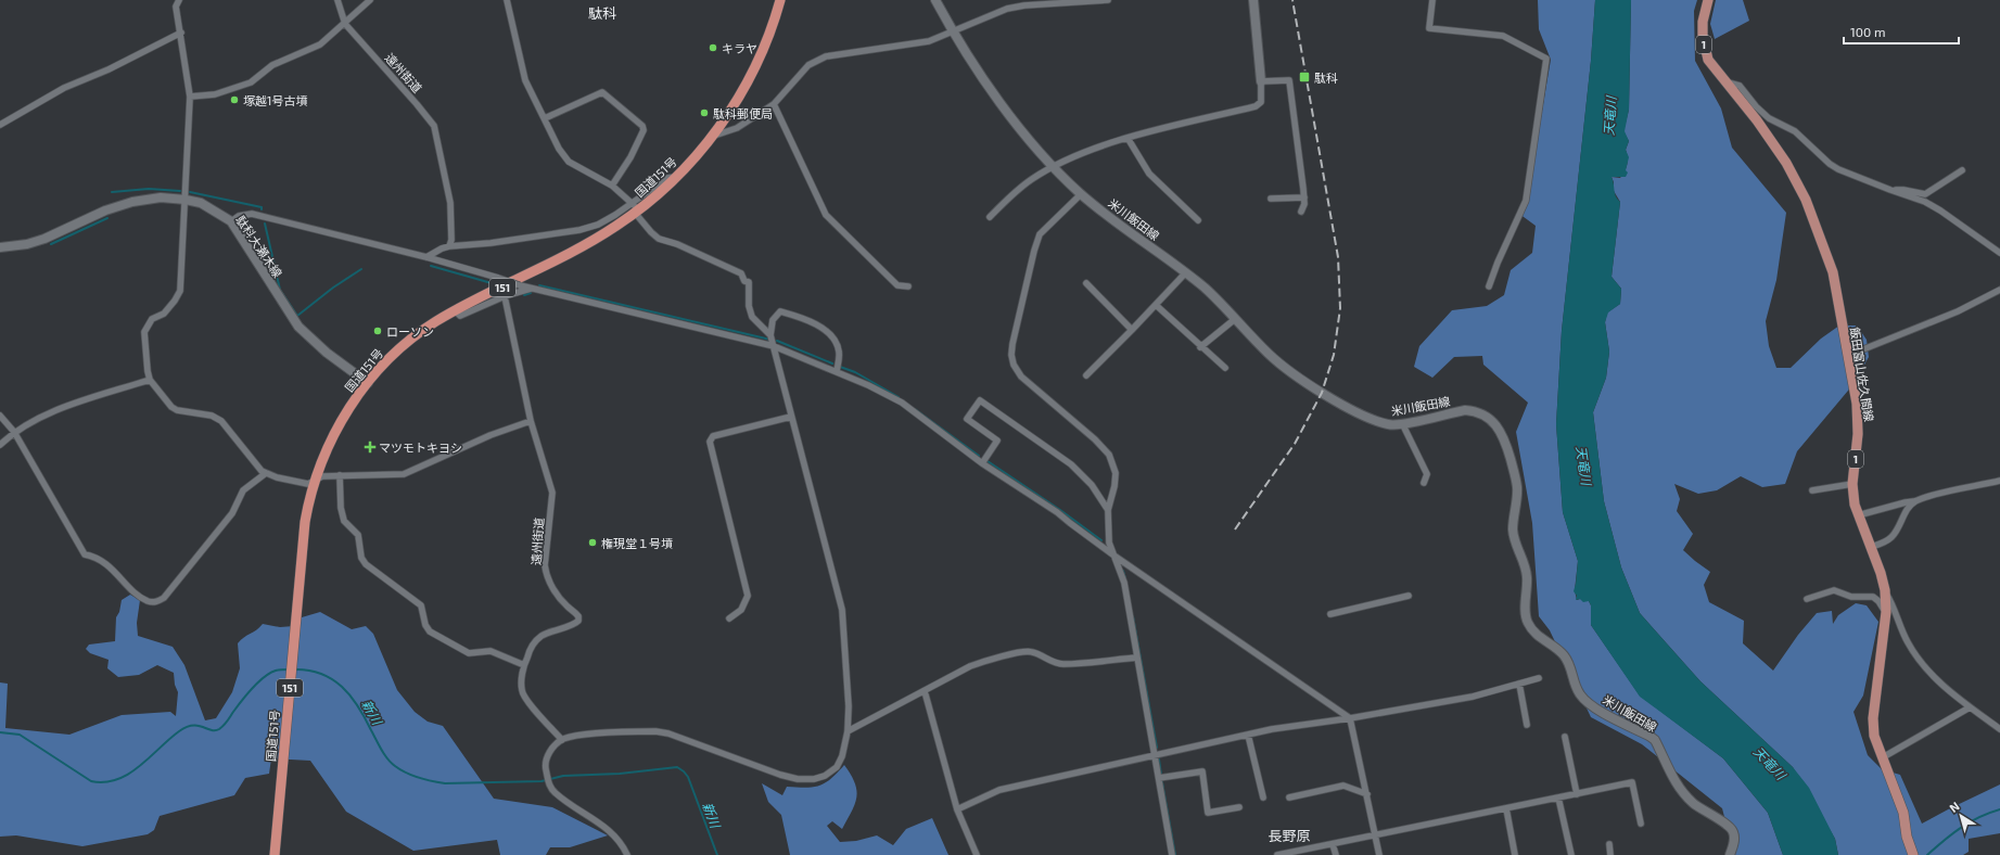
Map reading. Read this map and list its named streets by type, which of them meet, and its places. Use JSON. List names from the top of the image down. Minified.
{"streets":{"highway":["国道151号","151"],"main road":["1","米川飯田線","駄科大瀬木線","飯田富山佐久間線"],"street":["遠州街道"]},"crossings":[["国道151号","駄科大瀬木線"]],"districts":["駄科","長野原"],"water":["天竜川","新川"],"places":{"other":["キラヤ","塚越1号古墳","駄科郵便局","ローソン","権現堂１号墳"],"transit":["駄科"],"health":["マツモトキヨシ"]},"scale_bar":"100 m","north":"top left"}
